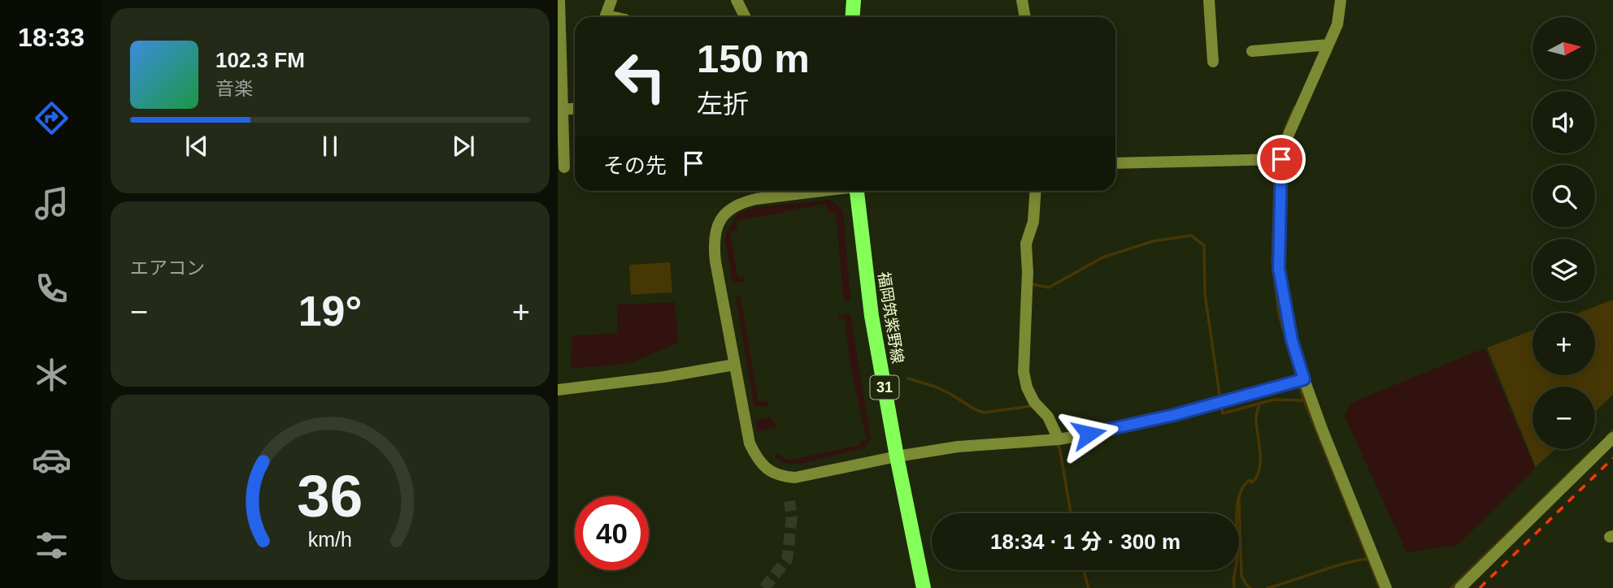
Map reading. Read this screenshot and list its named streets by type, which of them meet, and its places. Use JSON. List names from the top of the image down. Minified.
{"streets":{"main road":["福岡筑紫野線","31"]},"north":"right","page":{"tabs":"18:33","map_buttons":["+","−"],"turn":["150 m","左折"],"song":["102.3 FM","音楽"],"then":"その先","tile":"エアコン","heat":["−","19°","+"],"limit":"40","trip":"18:34 · 1 分 · 300 m","gauge":["36","km/h"]}}
